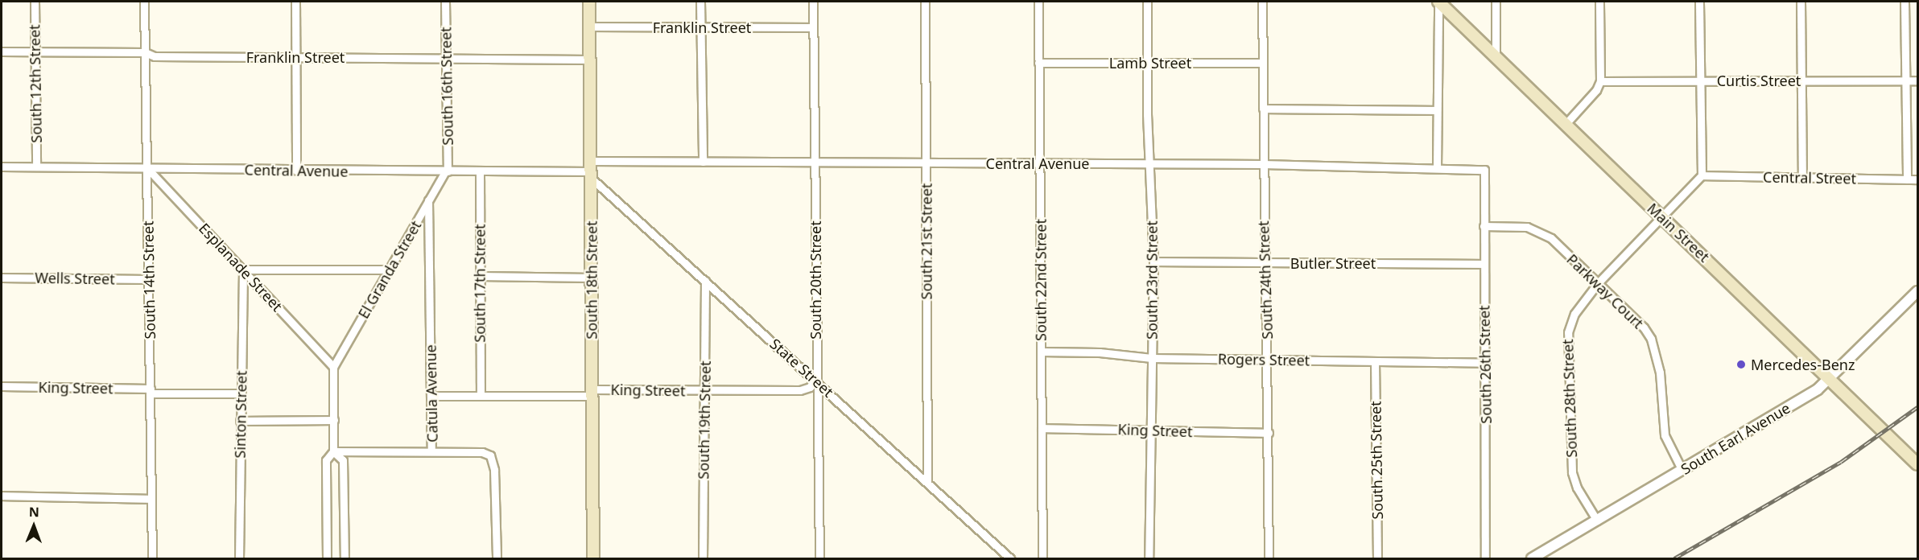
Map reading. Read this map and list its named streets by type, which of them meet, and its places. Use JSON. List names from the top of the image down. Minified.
{"streets":{"main road":["Main Street","South 18th Street"],"street":["Franklin Street","Lamb Street","Curtis Street","South 12th Street","South 16th Street","Central Avenue","Central Street","South 21st Street","Butler Street","Esplanade Street","El Granda Street","Wells Street","South 14th Street","South 20th Street","South 22nd Street","South 23rd Street","South 24th Street","South 17th Street","Parkway Court","Rogers Street","South 26th Street","State Street","King Street","Catula Avenue","South 28th Street","Sinton Street","South 19th Street","South Earl Avenue","South 25th Street"]},"crossings":[["Franklin Street","South 12th Street"],["Franklin Street","South 16th Street"],["Franklin Street","South 14th Street"],["Franklin Street","South 18th Street"],["Franklin Street","South 20th Street"],["Lamb Street","South 22nd Street"],["Lamb Street","South 23rd Street"],["Lamb Street","South 24th Street"],["South 12th Street","Central Avenue"],["South 16th Street","Central Avenue"],["South 16th Street","El Granda Street"],["Central Avenue","South 21st Street"],["Central Avenue","Esplanade Street"],["Central Avenue","El Granda Street"],["Central Avenue","South 14th Street"],["Central Avenue","South 18th Street"],["Central Avenue","South 20th Street"],["Central Avenue","South 22nd Street"],["Central Avenue","South 23rd Street"],["Central Avenue","South 24th Street"],["Central Avenue","South 17th Street"],["Central Avenue","South 26th Street"],["Central Avenue","State Street"],["Central Street","South 28th Street"],["Main Street","South 28th Street"],["Main Street","South Earl Avenue"],["South 21st Street","State Street"],["Butler Street","South 23rd Street"],["Butler Street","South 24th Street"],["Butler Street","South 26th Street"],["Esplanade Street","El Granda Street"],["Esplanade Street","South 14th Street"],["Esplanade Street","Sinton Street"],["El Granda Street","Catula Avenue"],["Wells Street","South 14th Street"],["South 14th Street","King Street"],["South 18th Street","State Street"],["South 18th Street","King Street"],["South 20th Street","State Street"],["South 20th Street","King Street"],["South 22nd Street","Rogers Street"],["South 22nd Street","King Street"],["South 23rd Street","Rogers Street"],["South 23rd Street","King Street"],["South 24th Street","Rogers Street"],["South 24th Street","King Street"],["South 17th Street","King Street"],["Parkway Court","South 26th Street"],["Parkway Court","South 28th Street"],["Parkway Court","South Earl Avenue"],["Rogers Street","South 26th Street"],["Rogers Street","South 25th Street"],["State Street","King Street"],["State Street","South 19th Street"],["King Street","Catula Avenue"],["King Street","Sinton Street"],["King Street","South 19th Street"],["South 28th Street","South Earl Avenue"]],"places":["Mercedes-Benz"],"north":"top"}
